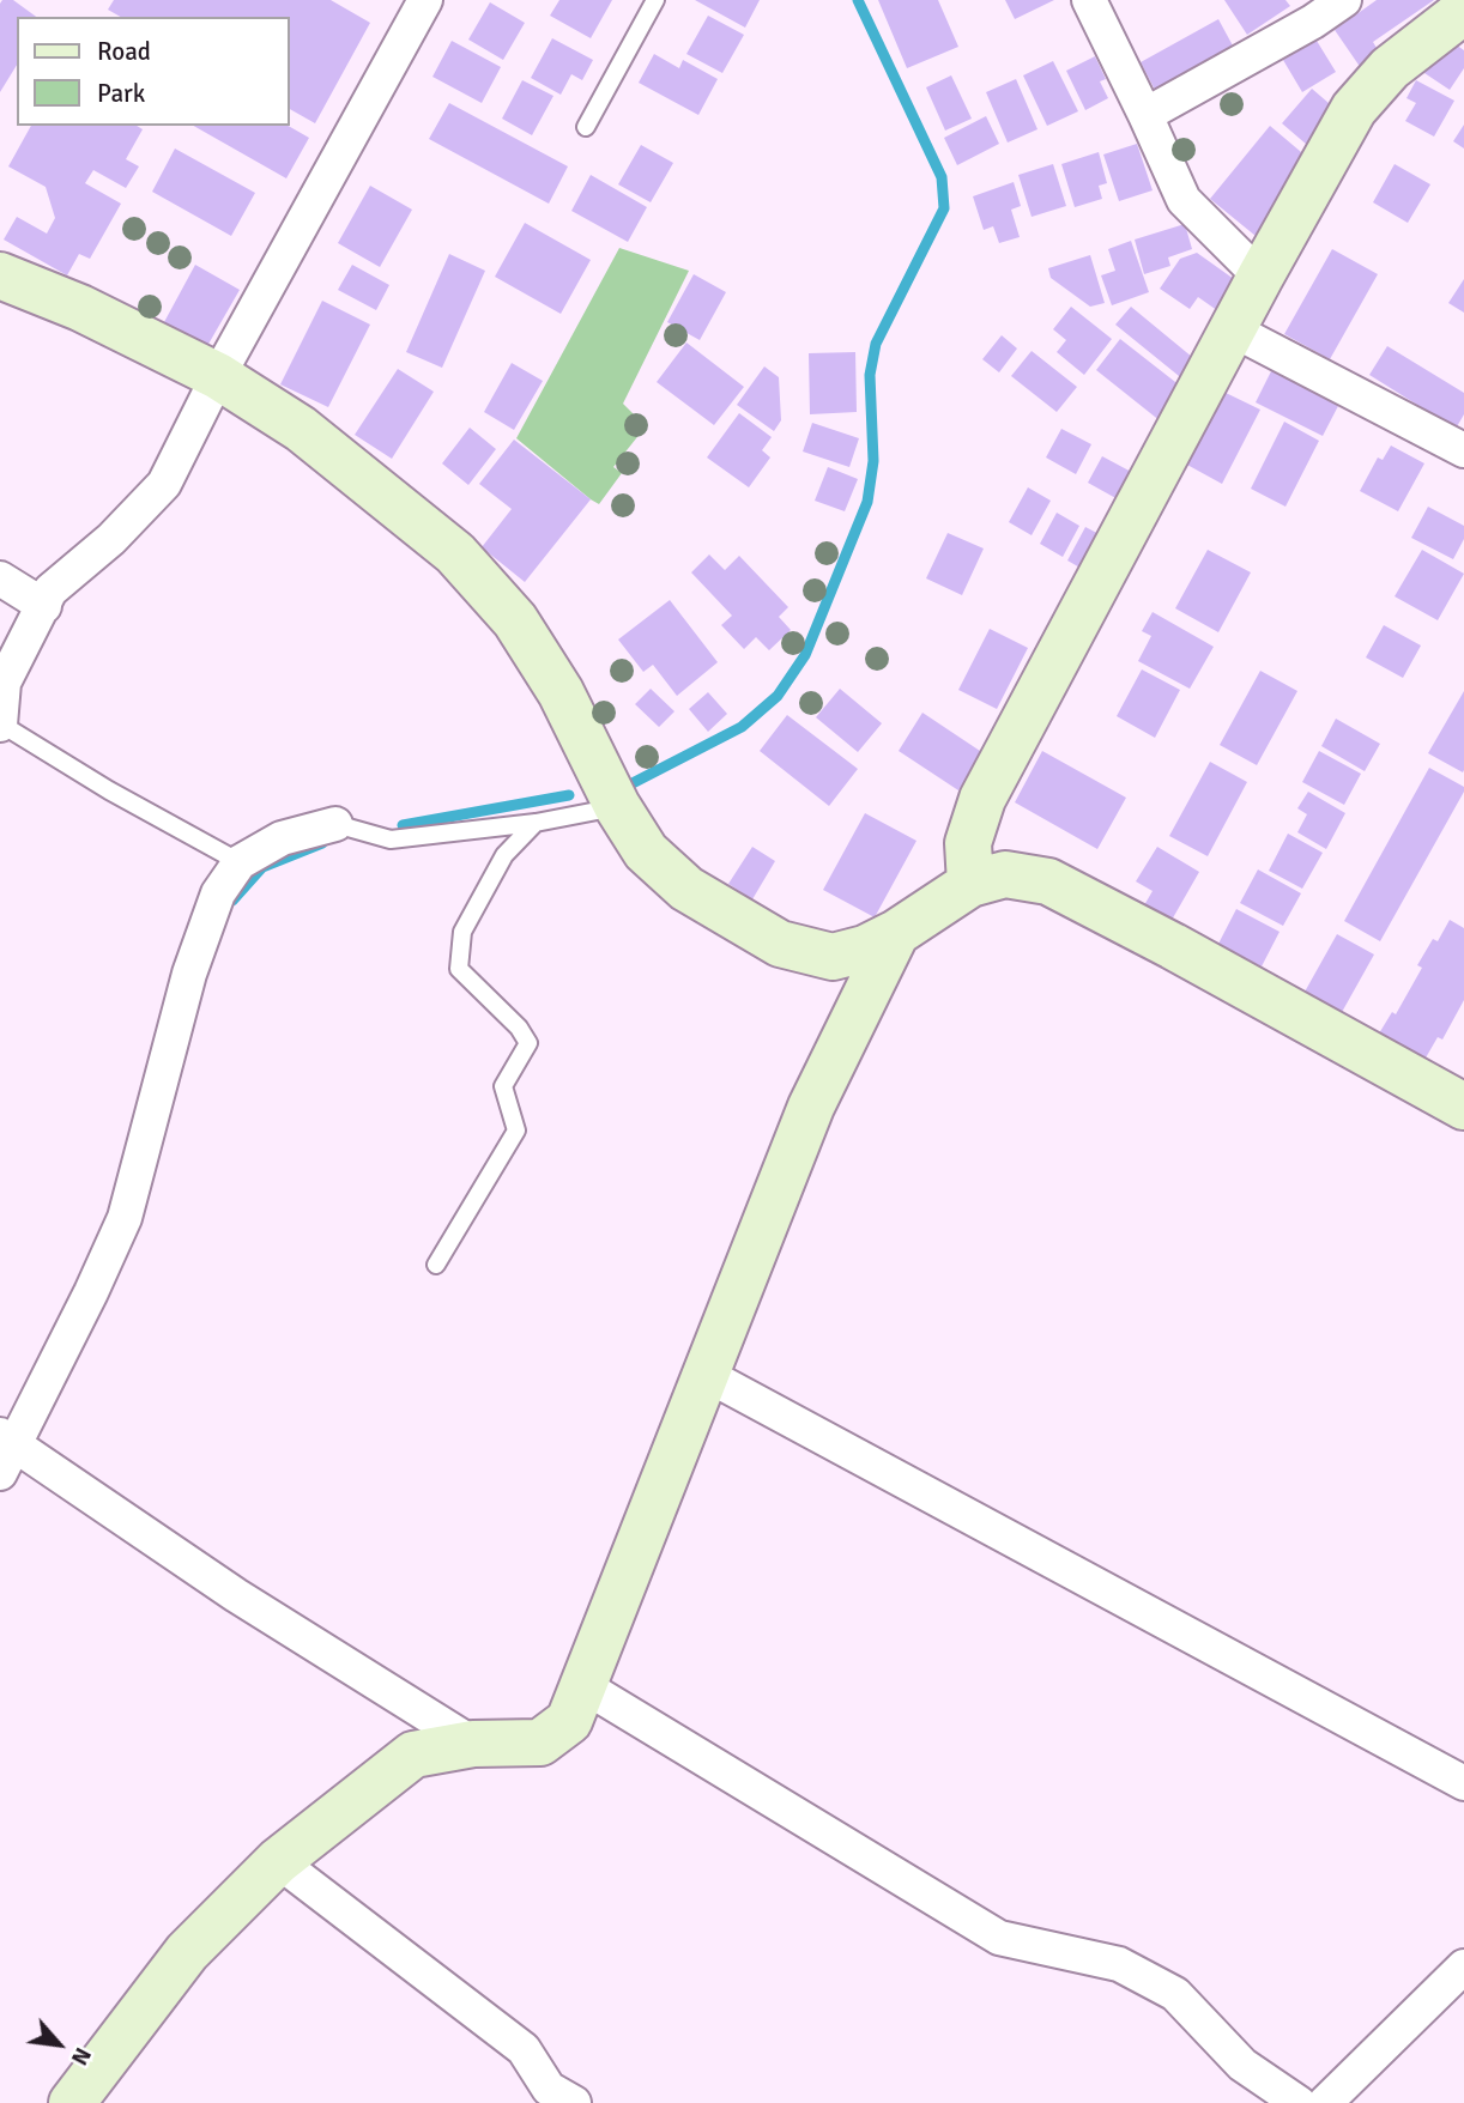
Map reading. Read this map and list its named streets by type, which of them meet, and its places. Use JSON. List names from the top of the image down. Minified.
{"legend":["Road","Park"],"north":"bottom right"}
